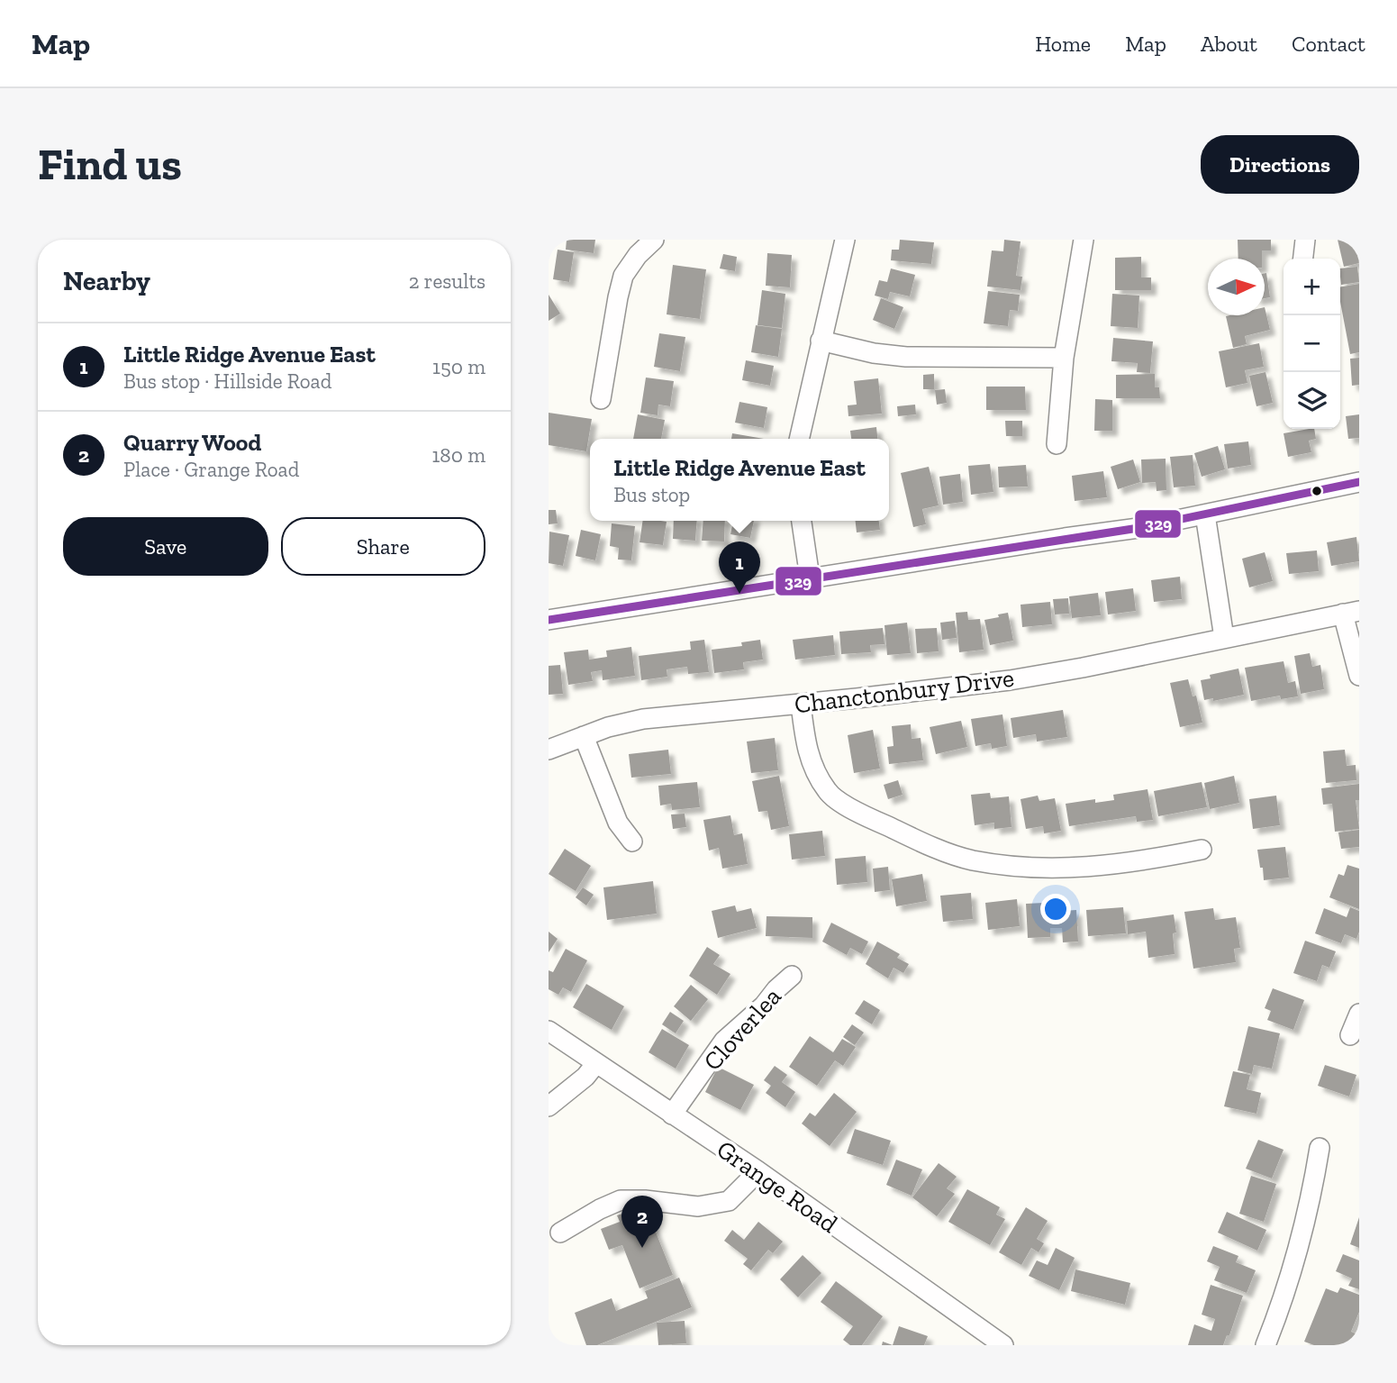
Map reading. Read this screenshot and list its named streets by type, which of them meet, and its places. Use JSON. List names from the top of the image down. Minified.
{"streets":{"street":["Chanctonbury Drive","Cloverlea","Grange Road"]},"crossings":[["Cloverlea","Grange Road"]],"lines":["transit line 329"],"north":"right","page":{"header":"Map","nav":["Home","Map","About","Contact"],"buttons":["Directions",["Save","Share"]],"title":"Find us","heading":["Nearby","2 results"],"map_buttons":["+","−"],"list":[{"mark":"1","name":"Little Ridge Avenue East","note":"Bus stop · Hillside Road","value":"150 m"},{"mark":"2","name":"Quarry Wood","note":"Place · Grange Road","value":"180 m"}],"popup":["Little Ridge Avenue East","Bus stop"],"pins":["1","2"]}}
